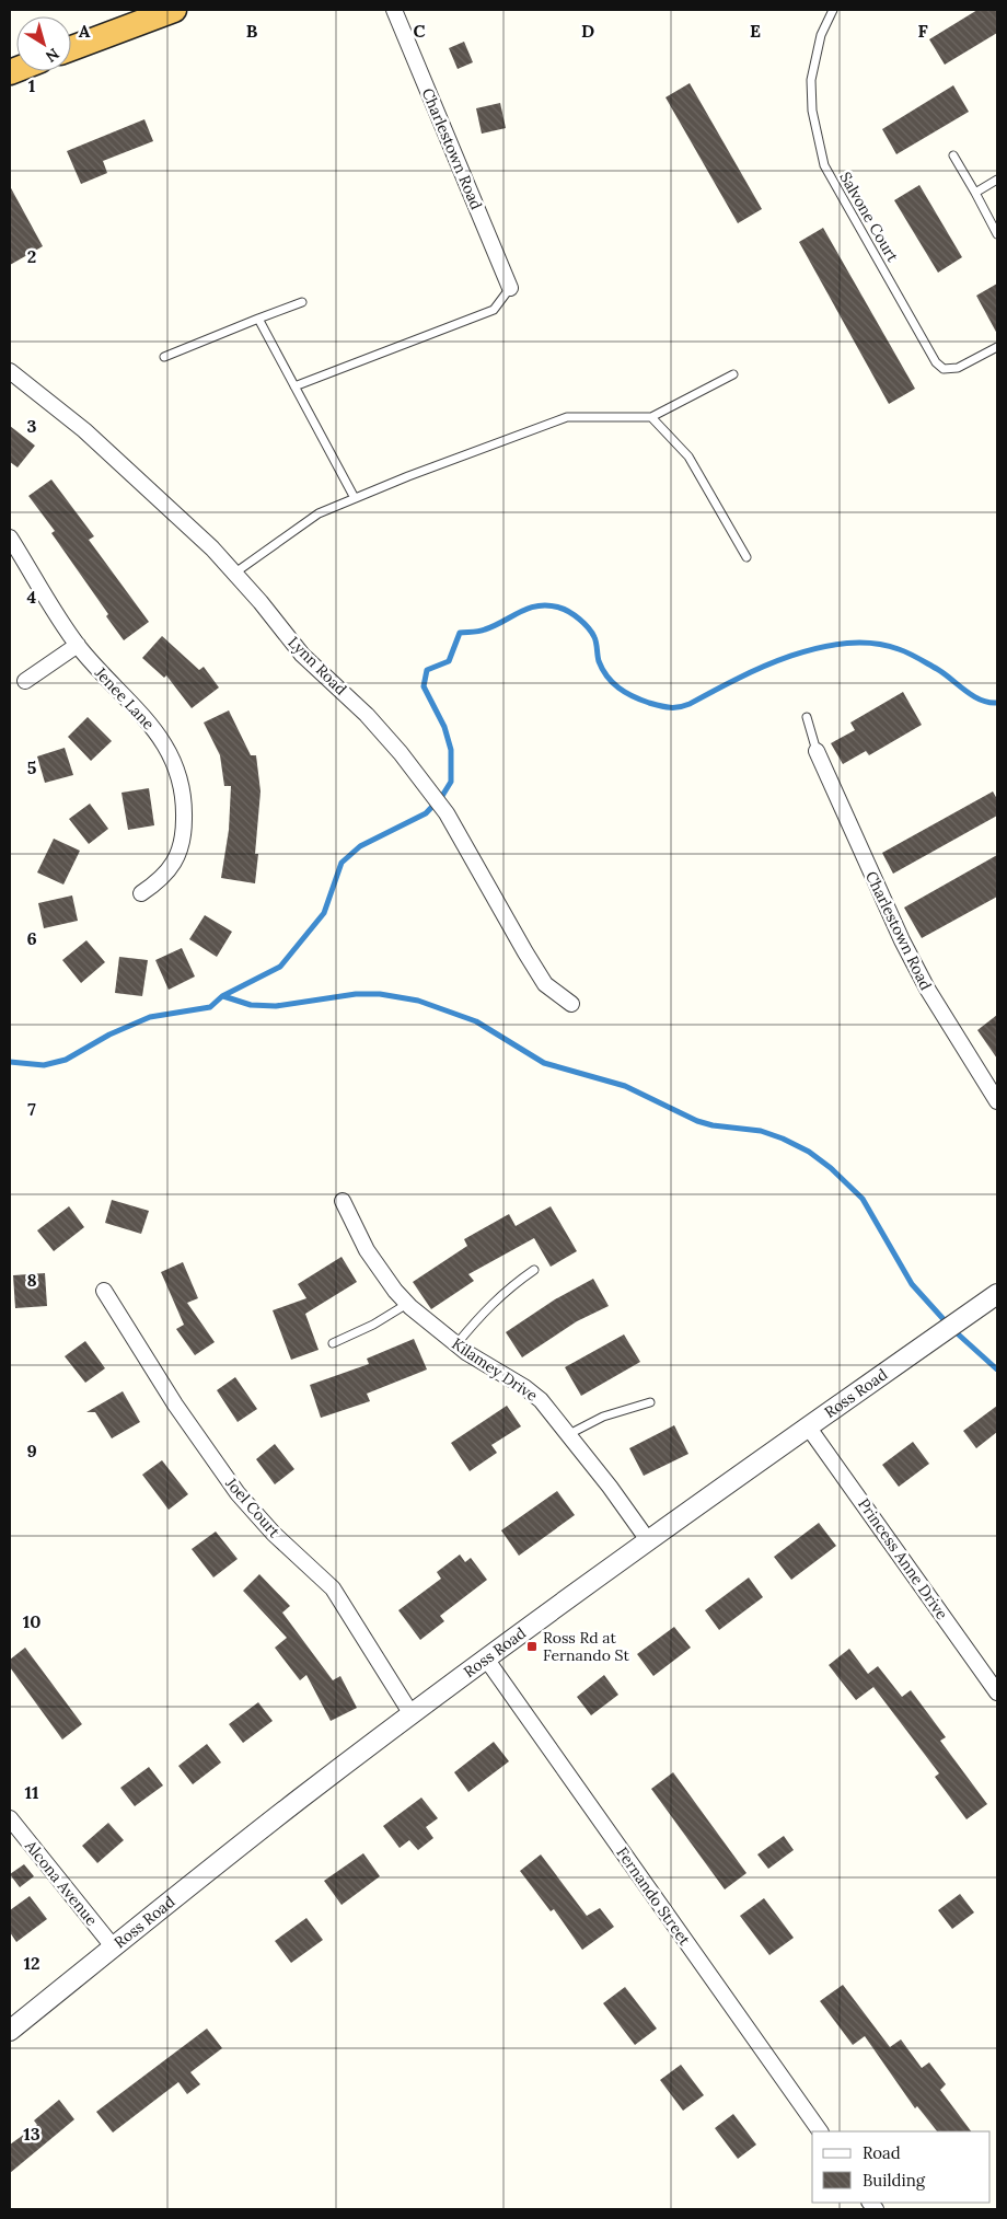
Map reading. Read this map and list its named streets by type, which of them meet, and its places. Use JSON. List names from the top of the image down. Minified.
{"streets":{"street":["Charlestown Road","Lynn Road","Jenee Lane","Kilamey Drive","Ross Road","Joel Court","Princess Anne Drive","Alcona Avenue","Fernando Street"],"lane":["Salvone Court"]},"crossings":[["Kilamey Drive","Ross Road"],["Ross Road","Joel Court"],["Ross Road","Princess Anne Drive"],["Ross Road","Alcona Avenue"],["Ross Road","Fernando Street"]],"places":{"transit":["Ross Rd at Fernando St"]},"legend":["Road","Building"],"north":"bottom right","grid":{"columns":["A","B","C","D","E","F"],"rows":["1","2","3","4","5","6","7","8","9","10","11","12","13"]}}
